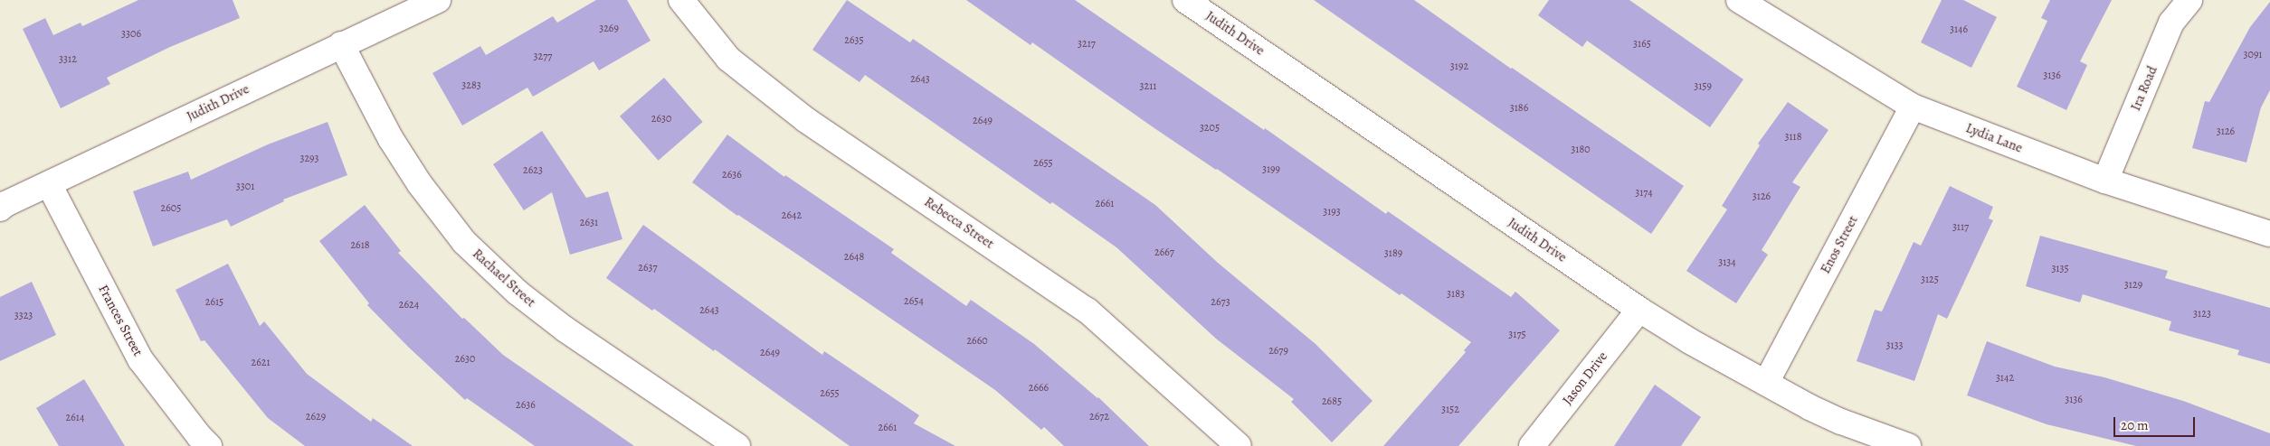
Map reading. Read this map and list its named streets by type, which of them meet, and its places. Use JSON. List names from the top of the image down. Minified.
{"streets":{"street":["Judith Drive","Ira Road","Lydia Lane","Rebecca Street","Enos Street","Rachael Street","Frances Street","Jason Drive"]},"crossings":[["Judith Drive","Enos Street"],["Judith Drive","Rachael Street"],["Judith Drive","Frances Street"],["Judith Drive","Jason Drive"],["Ira Road","Lydia Lane"],["Lydia Lane","Enos Street"]],"house_numbers":["3269","3146","3306","2635","3217","3165","3091","3277","3312","3192","3136","2643","3283","3211","3159","3186","2630","2649","3205","3126","3118","3180","3293","2655","3199","2623","2636","3301","3174","3126","2661","2605","3193","2642","2631","3117","2618","2667","3189","2648","3134","2637","3135","3125","3129","3183","2654","2615","2673","2624","2643","3123","3323","3175","2660","3133","2679","2649","2630","2621","3142","2666","2655","3136","2685","2636","3152","2629","2672","2614","2661"],"scale_bar":"20 m"}
